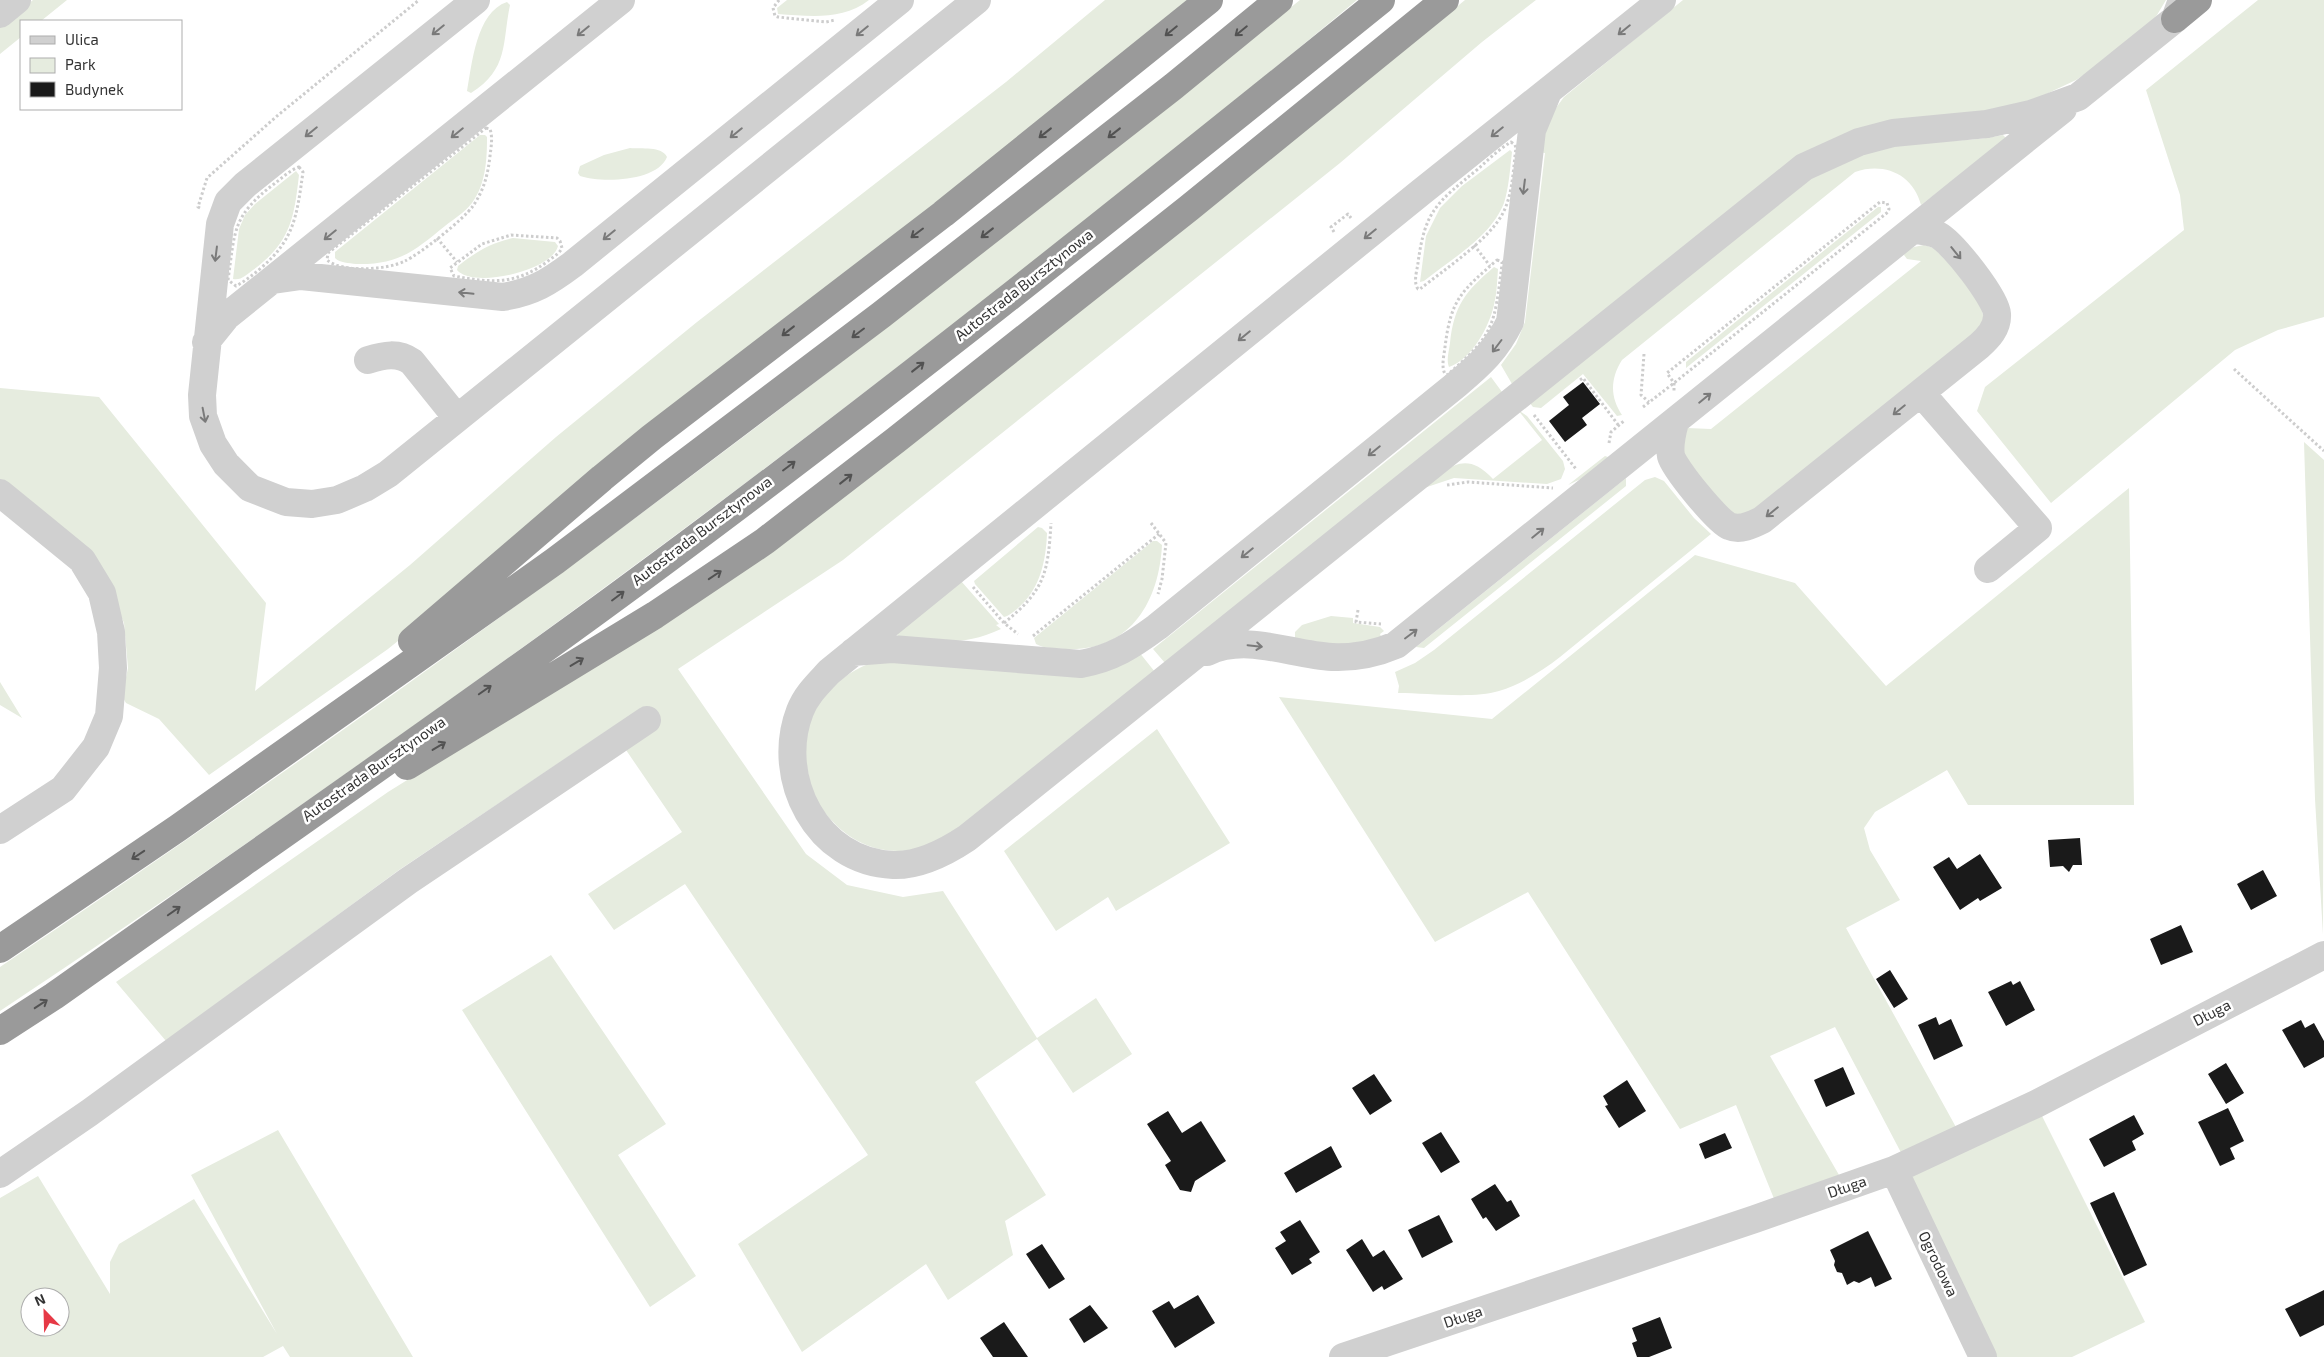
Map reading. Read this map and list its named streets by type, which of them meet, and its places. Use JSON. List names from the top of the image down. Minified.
{"streets":{"highway":["Autostrada Bursztynowa"],"street":["Długa","Ogrodowa"]},"crossings":[["Długa","Ogrodowa"]],"legend":["Ulica","Park","Budynek"],"north":"top left"}
